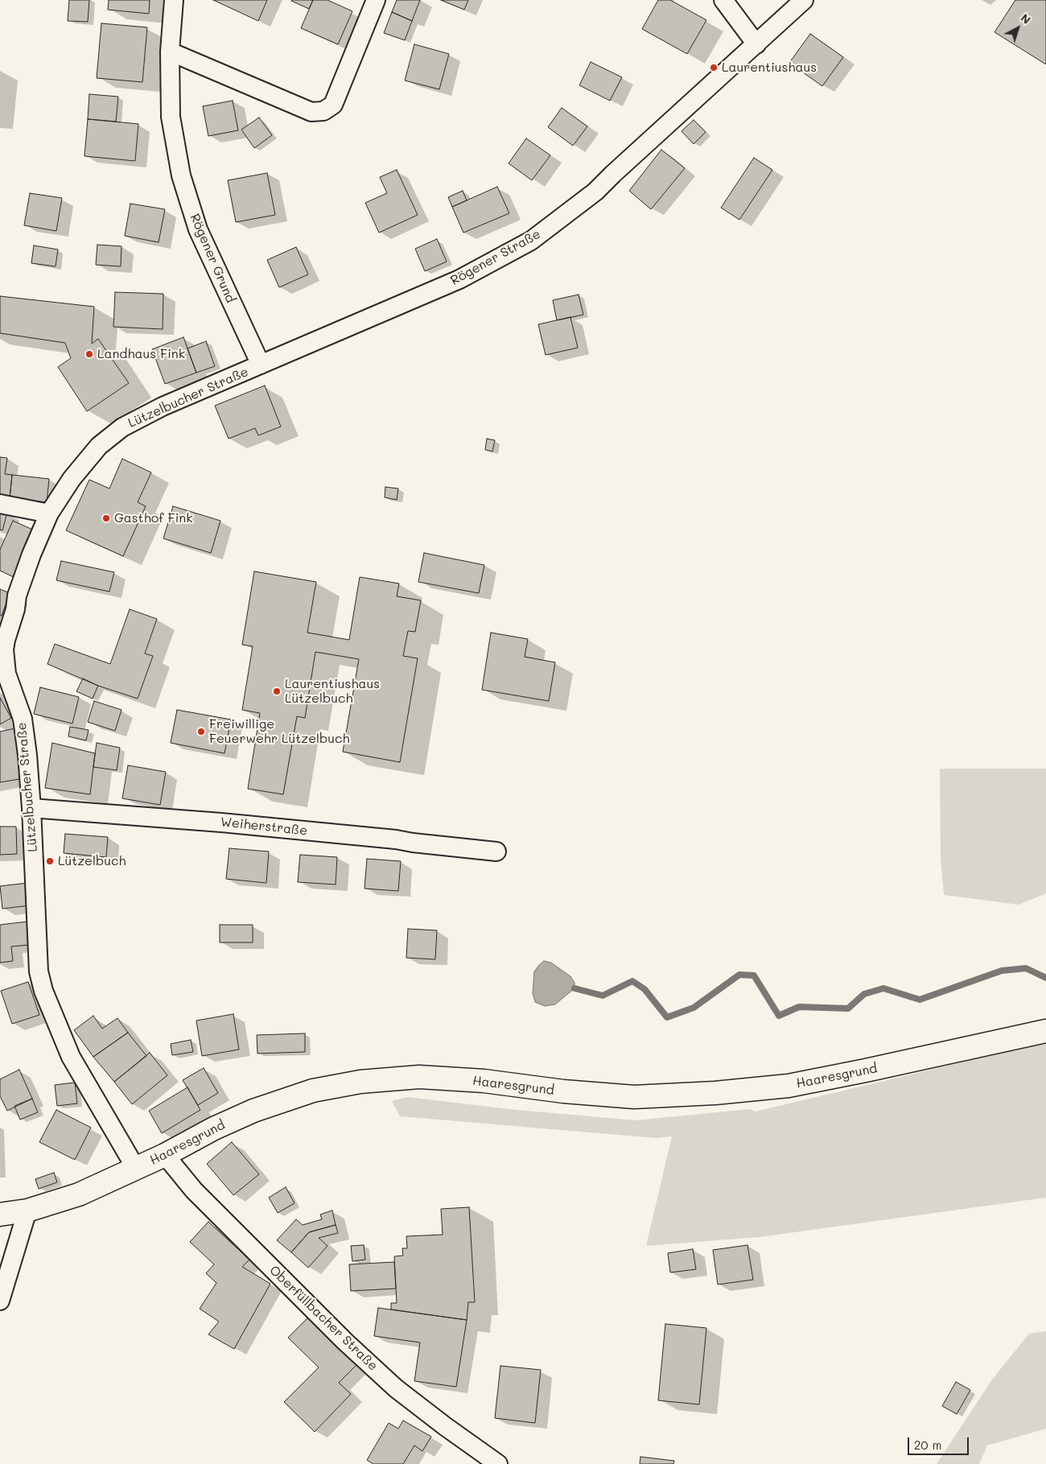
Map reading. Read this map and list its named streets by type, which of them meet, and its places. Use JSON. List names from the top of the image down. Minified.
{"streets":{"street":["Rögener Straße","Rögener Grund","Lützelbucher Straße","Weiherstraße","Haaresgrund","Oberfüllbacher Straße"]},"crossings":[["Rögener Straße","Rögener Grund"],["Rögener Straße","Lützelbucher Straße"],["Rögener Grund","Lützelbucher Straße"],["Lützelbucher Straße","Weiherstraße"],["Lützelbucher Straße","Haaresgrund"],["Haaresgrund","Oberfüllbacher Straße"]],"places":["Laurentiushaus","Landhaus Fink","Gasthof Fink","Laurentiushaus Lützelbuch","Freiwillige Feuerwehr Lützelbuch","Lützelbuch"],"scale_bar":"20 m","north":"top right"}
